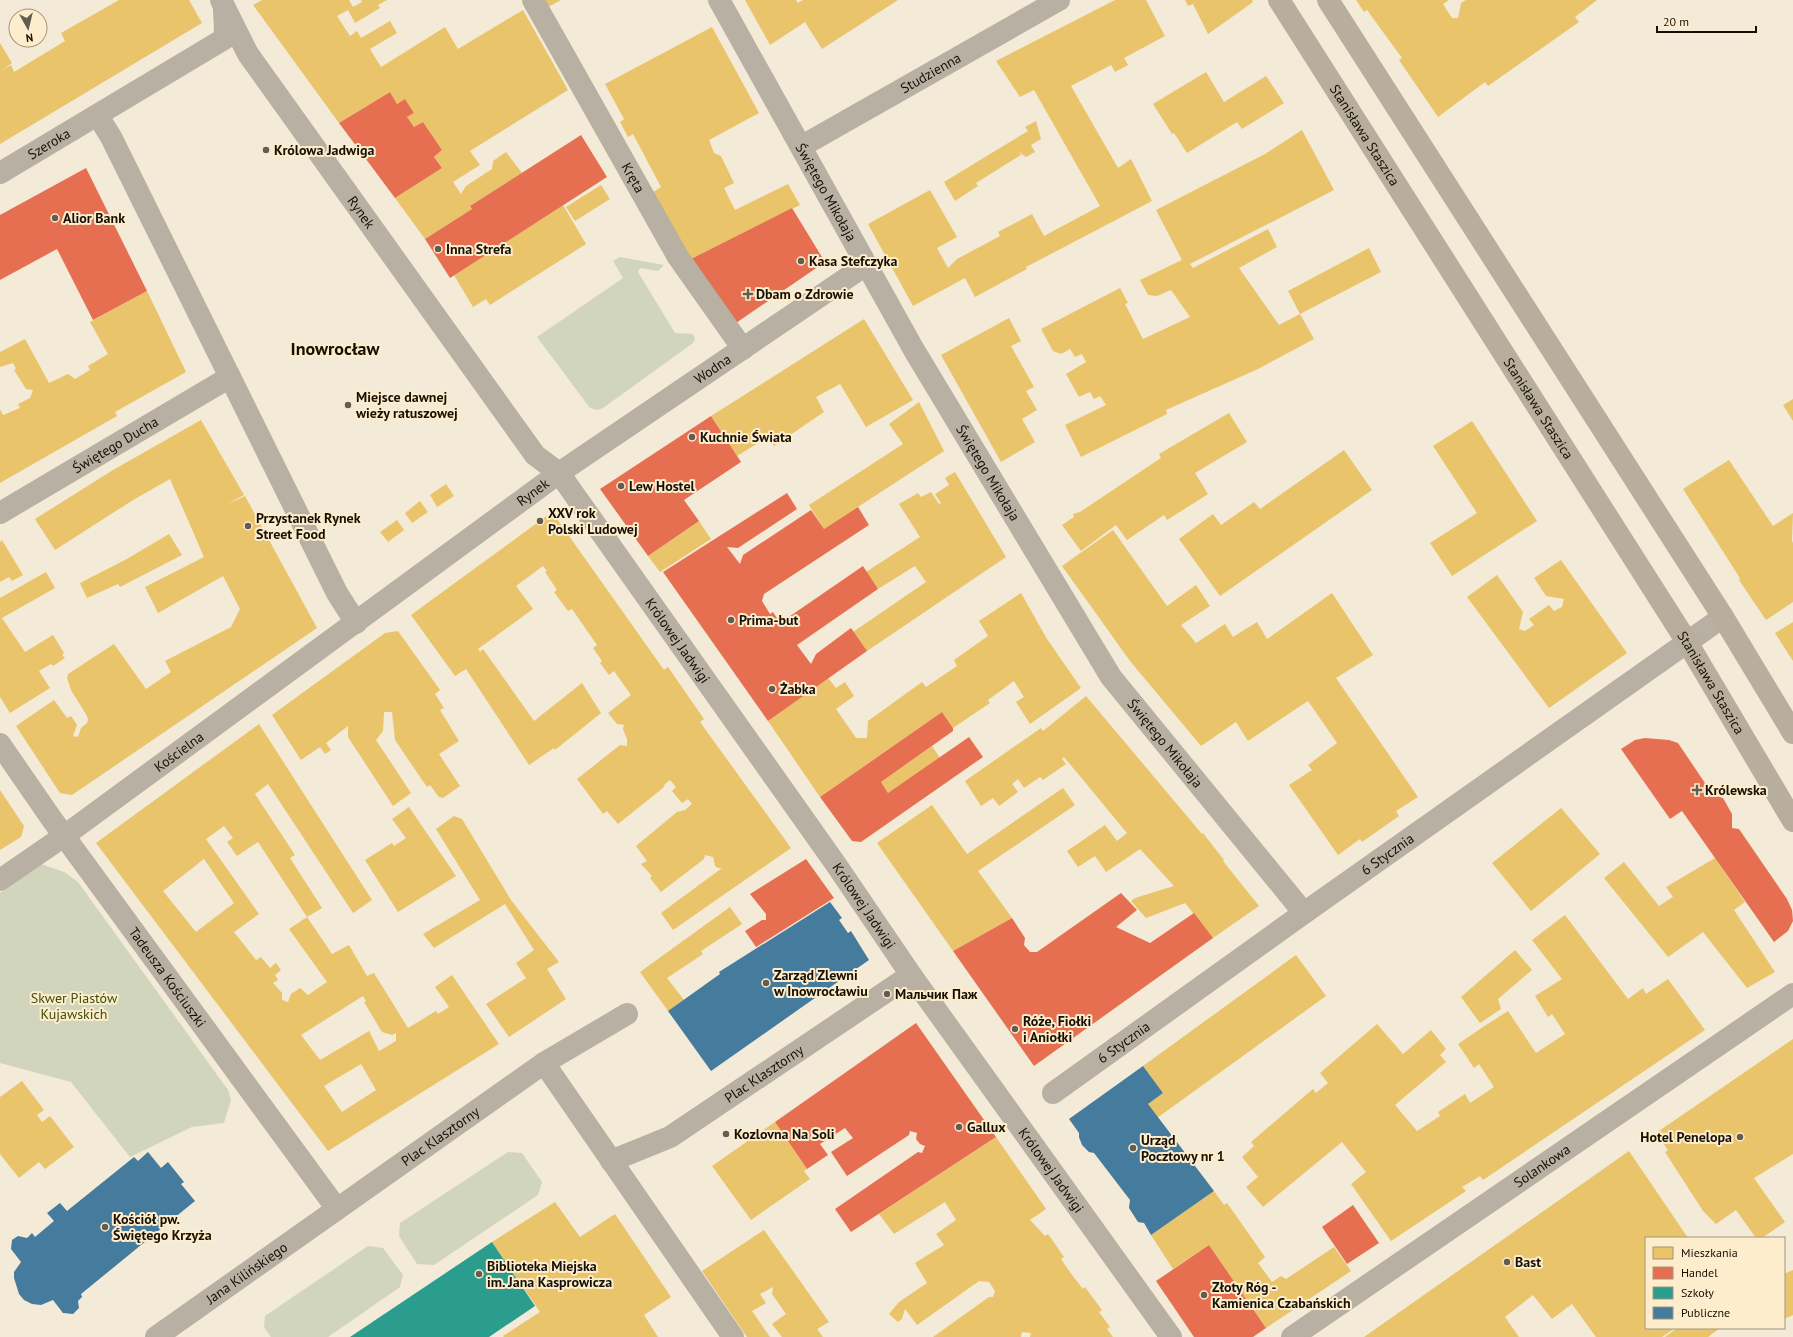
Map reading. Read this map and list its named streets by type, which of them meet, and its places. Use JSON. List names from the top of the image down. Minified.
{"streets":{"main road":["Stanisława Staszica"],"street":["Studzienna","Szeroka","Kręta","Świętego Mikołaja","Rynek","Wodna","Świętego Ducha","Królowej Jadwigi","Kościelna","6 Stycznia","Tadeusza Kościuszki","Plac Klasztorny","Solankowa","Jana Kilińskiego"]},"crossings":[["Studzienna","Świętego Mikołaja"],["Stanisława Staszica","6 Stycznia"],["Szeroka","Rynek"],["Kręta","Wodna"],["Świętego Mikołaja","Wodna"],["Świętego Mikołaja","6 Stycznia"],["Rynek","Wodna"],["Rynek","Królowej Jadwigi"],["Rynek","Kościelna"],["Wodna","Królowej Jadwigi"],["Królowej Jadwigi","Plac Klasztorny"],["Kościelna","Tadeusza Kościuszki"],["Tadeusza Kościuszki","Plac Klasztorny"],["Tadeusza Kościuszki","Jana Kilińskiego"],["Plac Klasztorny","Jana Kilińskiego"]],"districts":["Inowrocław"],"parks":["Skwer Piastów Kujawskich"],"places":{"other":["Królowa Jadwiga","Alior Bank","Inna Strefa","Kasa Stefczyka","Miejsce dawnej wieży ratuszowej","Kuchnie Świata","Lew Hostel","XXV rok Polski Ludowej","Przystanek Rynek Street Food","Prima-but","Żabka","Zarząd Zlewni w Inowrocławiu","Мальчик Паж","Róże, Fiołki i Aniołki","Gallux","Kozlovna Na Soli","Hotel Penelopa","Urząd Pocztowy nr 1","Kościół pw. Świętego Krzyża","Bast","Biblioteka Miejska im. Jana Kasprowicza","Złoty Róg - Kamienica Czabańskich"],"health":["Dbam o Zdrowie","Królewska"]},"legend":["Mieszkania","Handel","Szkoły","Publiczne"],"scale_bar":"20 m","north":"bottom"}
